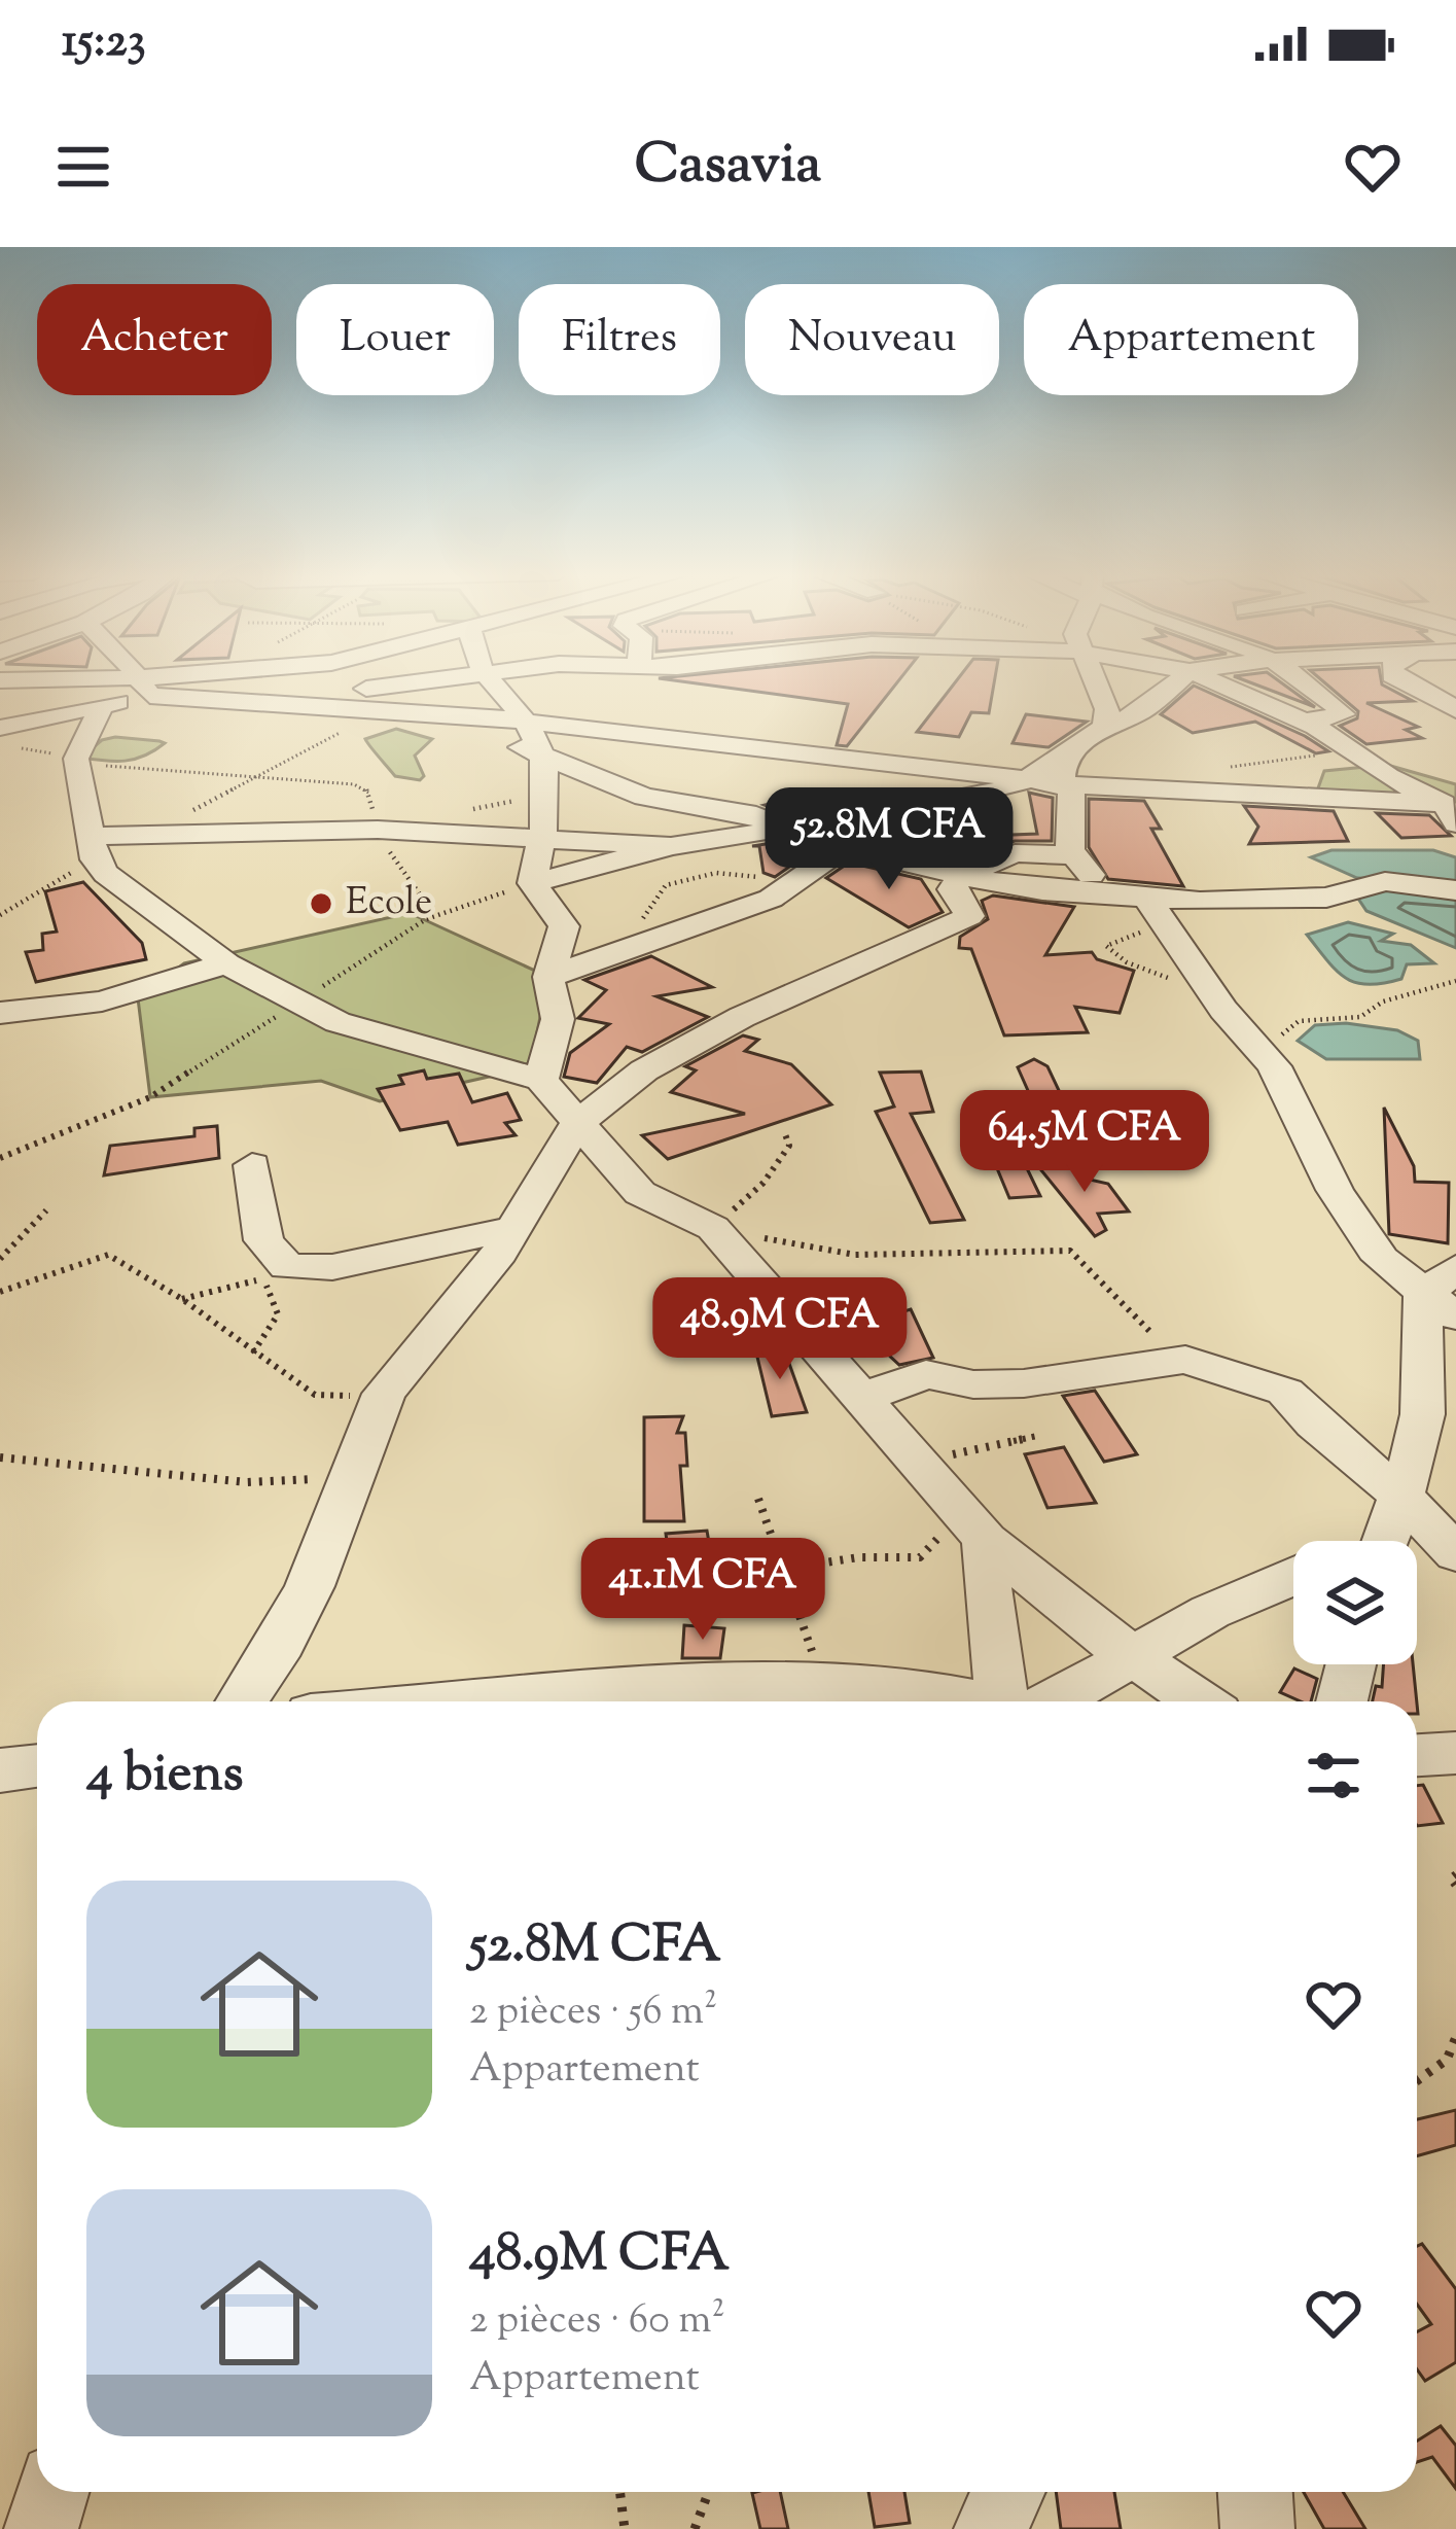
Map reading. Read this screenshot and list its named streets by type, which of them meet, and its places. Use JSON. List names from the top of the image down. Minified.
{"places":["Ecole"],"page":{"status":"15:23","header":"Casavia","chip":["Acheter","Louer","Filtres","Nouveau","Appartement"],"price":["52.8M CFA","64.5M CFA","48.9M CFA","41.1M CFA"],"heading":"4 biens","list":[{"name":"52.8M CFA","note":"2 pièces · 56 m² · Appartement"},{"name":"48.9M CFA","note":"2 pièces · 60 m² · Appartement"}]}}
